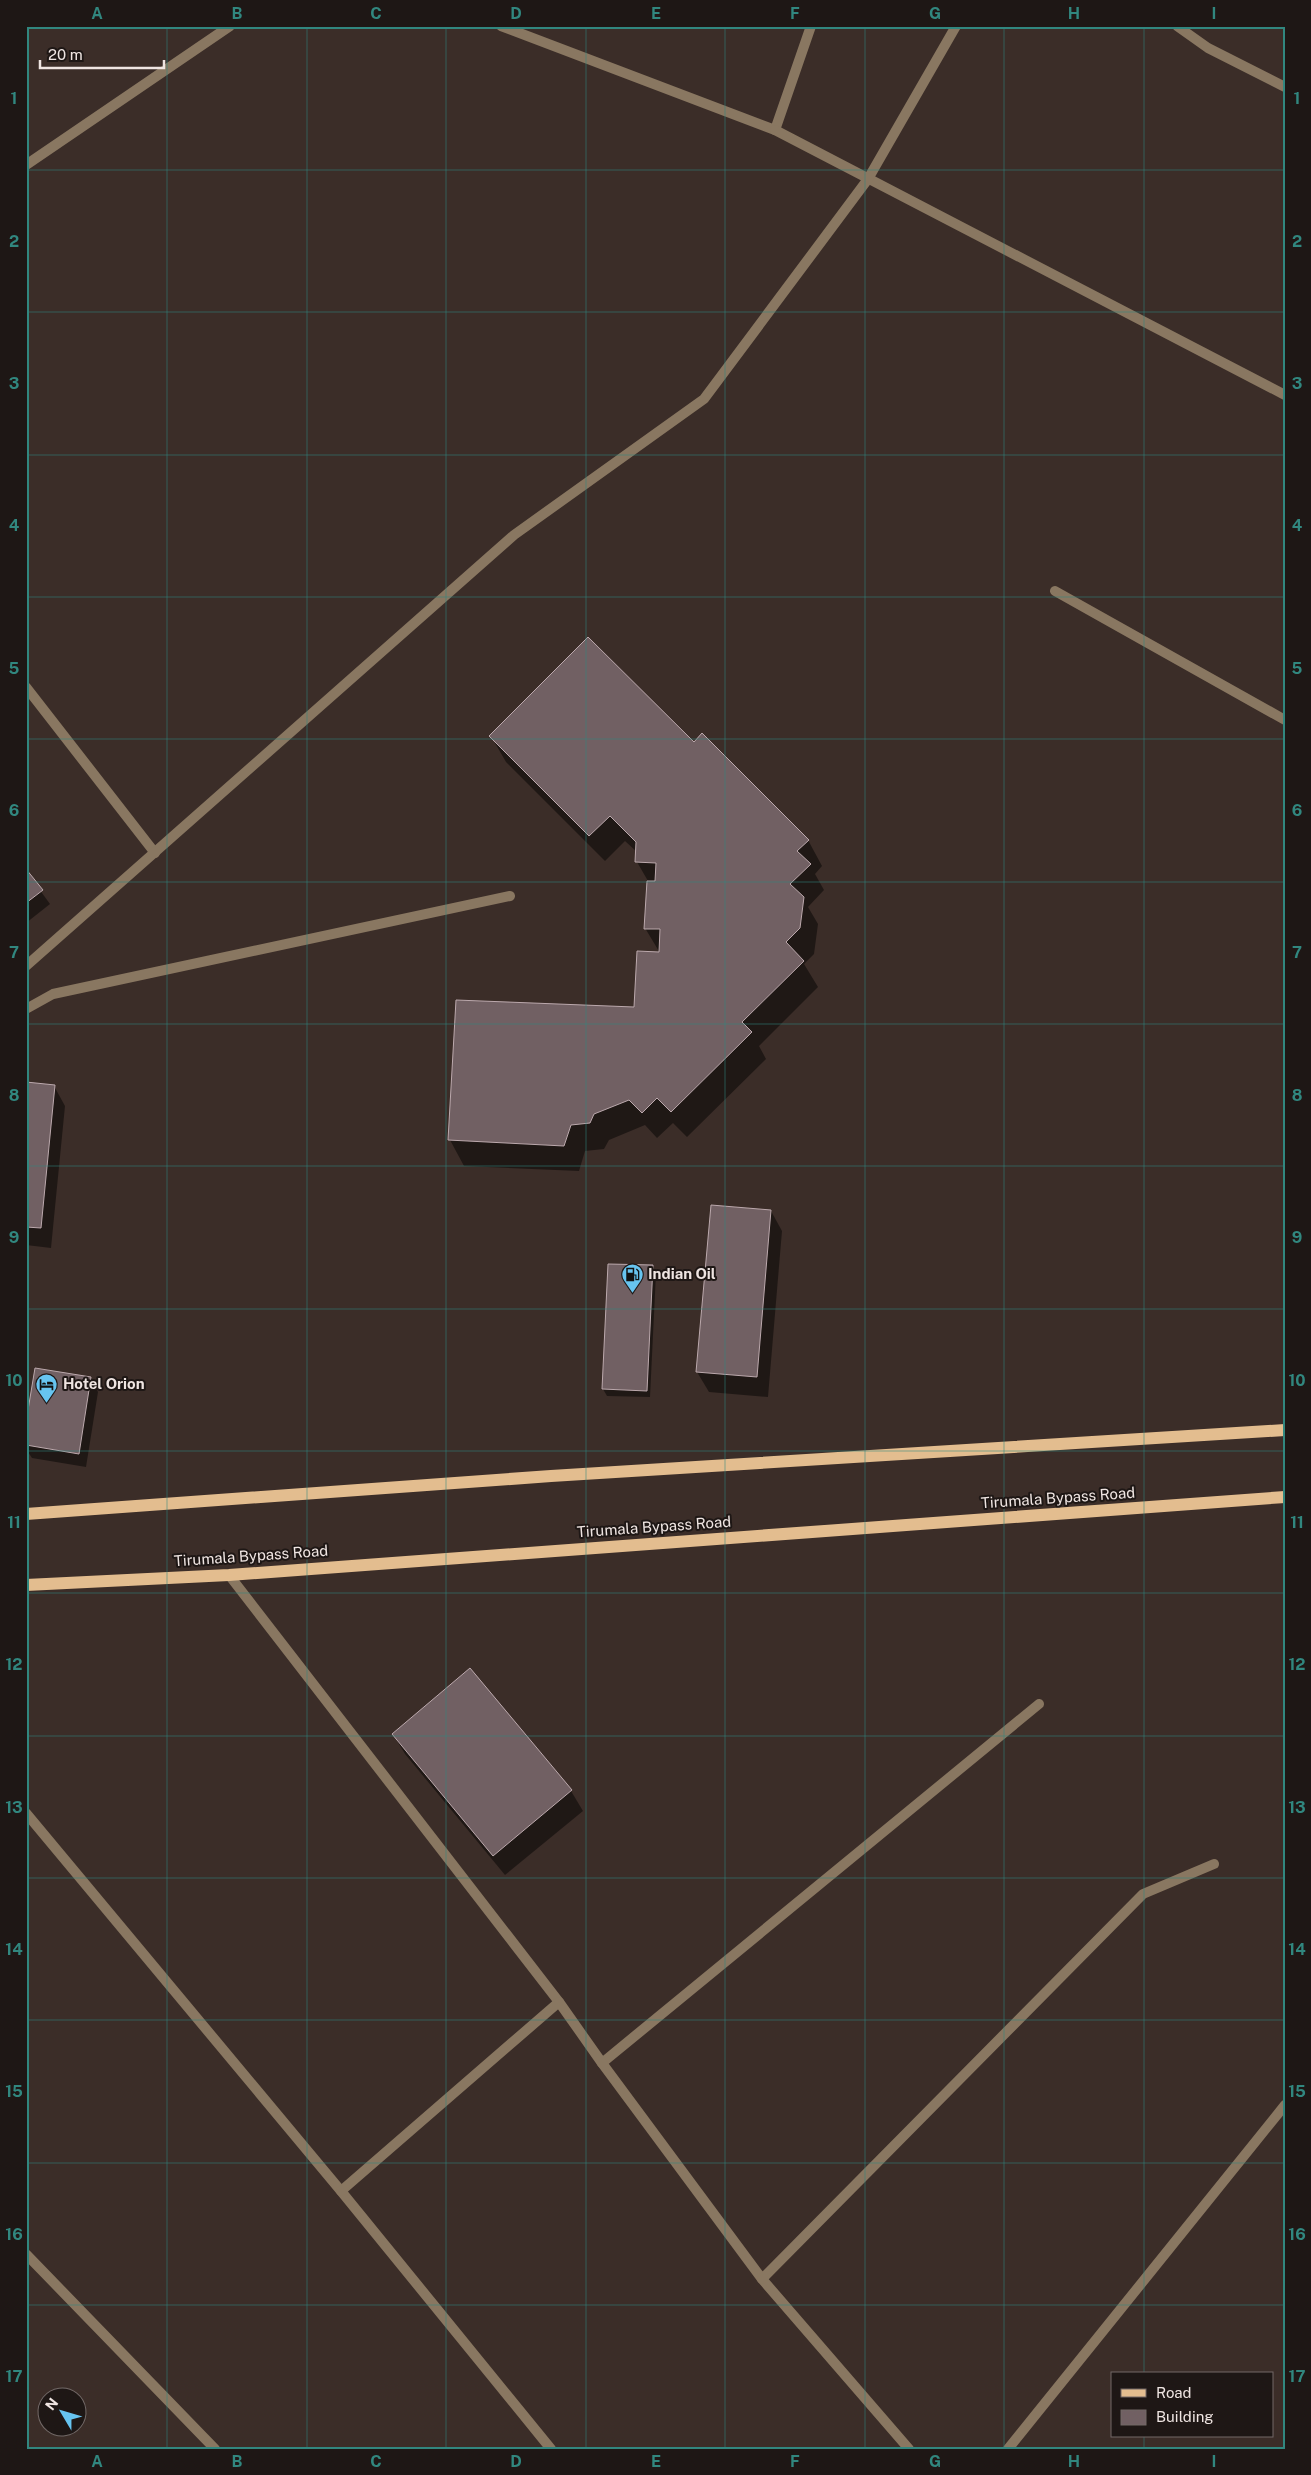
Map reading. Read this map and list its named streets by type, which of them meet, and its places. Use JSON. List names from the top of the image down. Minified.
{"streets":{"main road":["Tirumala Bypass Road"]},"places":{"fuel station":["Indian Oil"],"hotel":["Hotel Orion"]},"legend":["Road","Building"],"scale_bar":"20 m","north":"top left","grid":{"columns":["A","B","C","D","E","F","G","H","I"],"rows":["1","2","3","4","5","6","7","8","9","10","11","12","13","14","15","16","17"]}}
